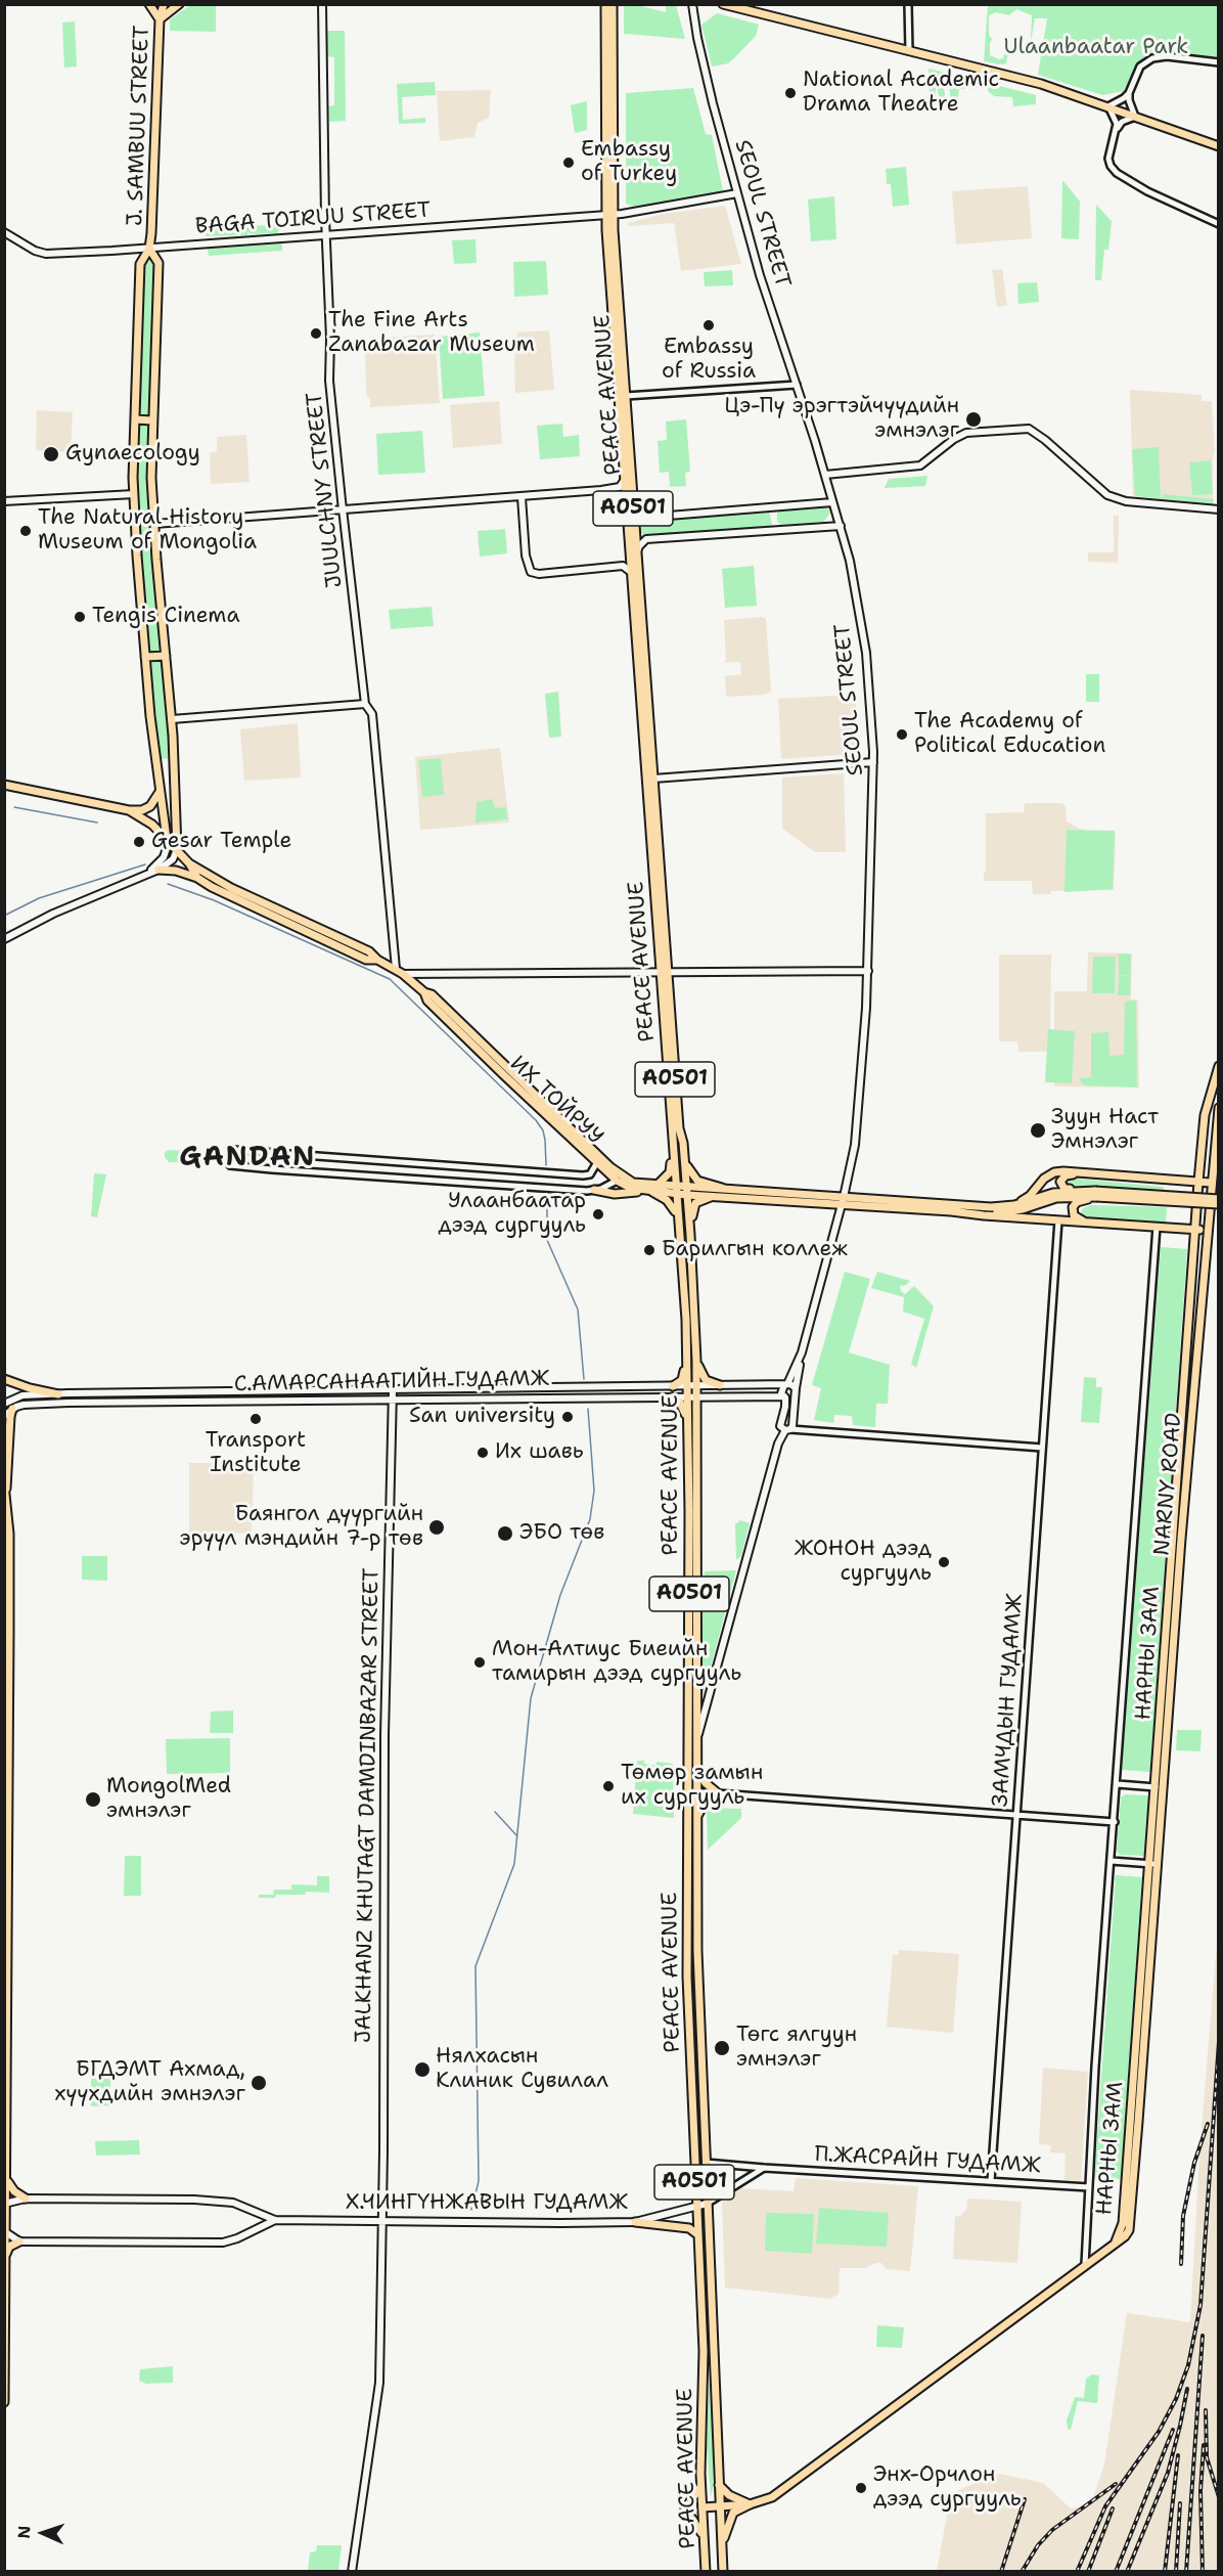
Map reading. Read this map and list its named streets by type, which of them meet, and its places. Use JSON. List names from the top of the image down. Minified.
{"streets":{"main road":["J. SAMBUU STREET","SEOUL STREET","BAGA TOIRUU STREET","PEACE AVENUE","JUULCHNY STREET","A0501","ИХ ТОЙРУУ","С.АМАРСАНААГИЙН ГУДАМЖ","NARNY ROAD","НАРНЫ ЗАМ","JALKHANZ KHUTAGT DAMDINBAZAR STREET","Х.ЧИНГҮНЖАВЫН ГУДАМЖ"],"street":["ЗАМЧДЫН ГУДАМЖ","П.ЖАСРАЙН ГУДАМЖ"]},"crossings":[["J. SAMBUU STREET","BAGA TOIRUU STREET"],["SEOUL STREET","ИХ ТОЙРУУ"],["SEOUL STREET","С.АМАРСАНААГИЙН ГУДАМЖ"],["BAGA TOIRUU STREET","PEACE AVENUE"],["BAGA TOIRUU STREET","JUULCHNY STREET"],["PEACE AVENUE","A0501"],["PEACE AVENUE","ИХ ТОЙРУУ"],["PEACE AVENUE","С.АМАРСАНААГИЙН ГУДАМЖ"],["PEACE AVENUE","НАРНЫ ЗАМ"],["PEACE AVENUE","П.ЖАСРАЙН ГУДАМЖ"],["PEACE AVENUE","Х.ЧИНГҮНЖАВЫН ГУДАМЖ"],["JUULCHNY STREET","ИХ ТОЙРУУ"],["A0501","ИХ ТОЙРУУ"],["A0501","С.АМАРСАНААГИЙН ГУДАМЖ"],["С.АМАРСАНААГИЙН ГУДАМЖ","JALKHANZ KHUTAGT DAMDINBAZAR STREET"],["NARNY ROAD","НАРНЫ ЗАМ"],["ЗАМЧДЫН ГУДАМЖ","П.ЖАСРАЙН ГУДАМЖ"],["JALKHANZ KHUTAGT DAMDINBAZAR STREET","Х.ЧИНГҮНЖАВЫН ГУДАМЖ"]],"districts":["GANDAN"],"parks":["Ulaanbaatar Park"],"places":["National Academic Drama Theatre","Embassy of Turkey","Embassy of Russia","The Fine Arts Zanabazar Museum","Цэ-Пү эрэгтэйчүүдийн эмнэлэг","Gynaecology","The Natural History Museum of Mongolia","Tengis Cinema","The Academy of Political Education","Gesar Temple","Зуун Наст Эмнэлэг","Улаанбаатар дээд сургууль","Барилгын коллеж","San university","Transport Institute","Их шавь","Баянгол дүүргийн эрүүл мэндийн 7-р төв","ЭБО төв","ЖОНОН дээд сургууль","Мон-Алтиус Биеийн тамирын дээд сургууль","Төмөр замын их сургууль","MongolMed эмнэлэг","Төгс ялгуун эмнэлэг","Нялхасын Клиник Сувилал","БГДЭМТ Ахмад, хүүхдийн эмнэлэг","Энх-Орчлон дээд сургууль"],"north":"left"}
